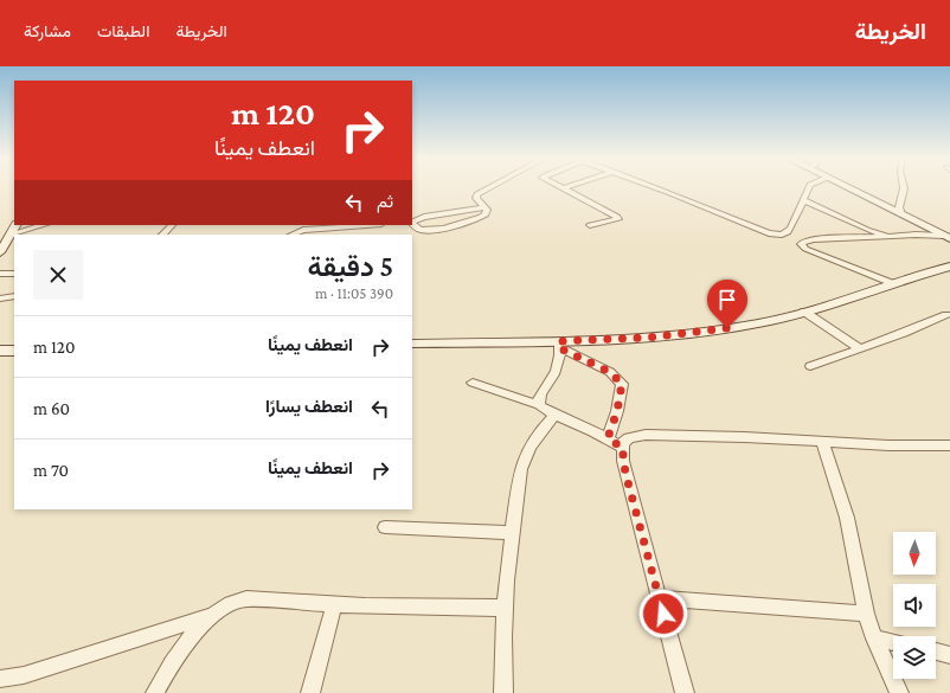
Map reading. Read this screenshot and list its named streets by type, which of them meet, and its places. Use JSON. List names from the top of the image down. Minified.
{"north":"bottom","page":{"header":"الخريطة","nav":["الخريطة","الطبقات","مشاركة"],"turn":["120 m","انعطف يمينًا"],"then":"ثم","heading":["5 دقيقة","390 m · 11:05"],"list":[{"name":"انعطف يمينًا","value":"120 m"},{"name":"انعطف يسارًا","value":"60 m"},{"name":"انعطف يمينًا","value":"70 m"}]}}
